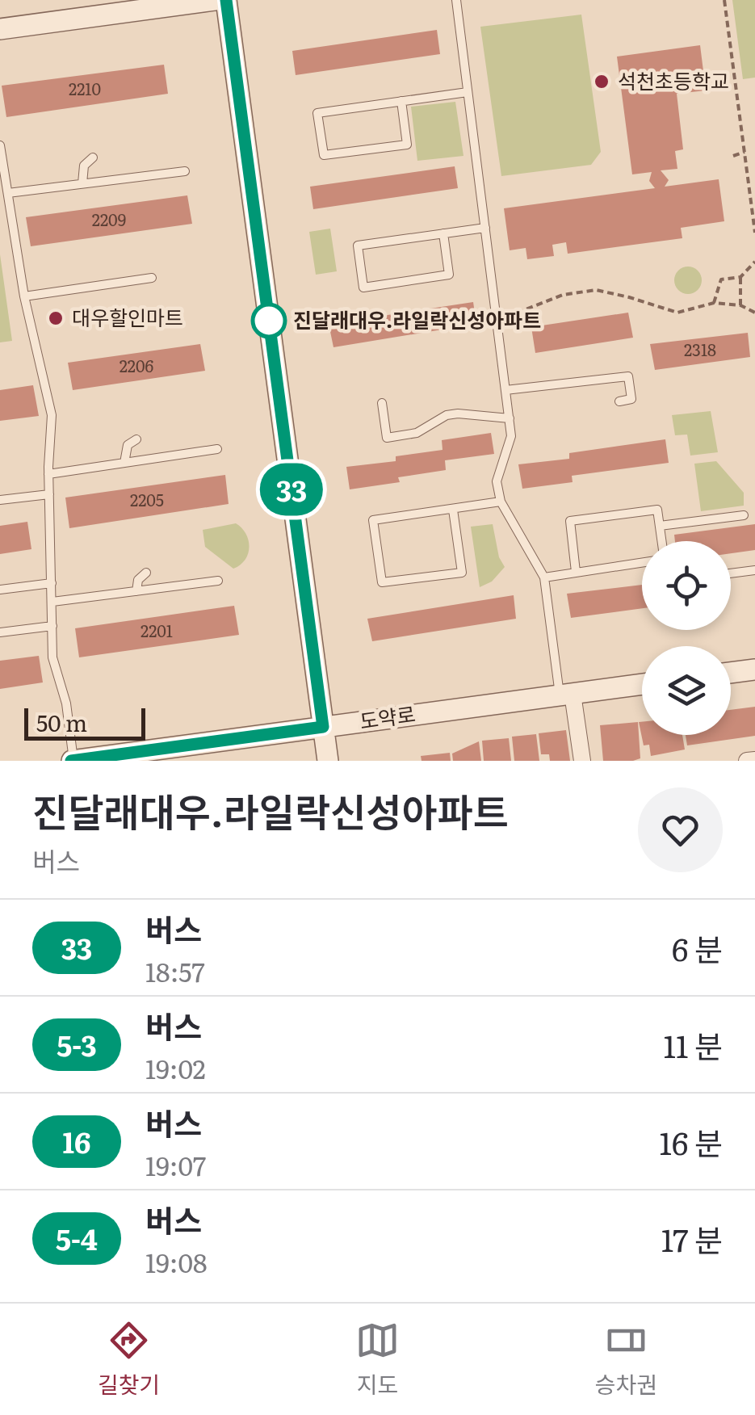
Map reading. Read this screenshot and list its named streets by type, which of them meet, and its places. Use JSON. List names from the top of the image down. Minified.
{"streets":{"street":["도약로"]},"places":["석천초등학교","대우할인마트","진달래대우.라일락신성아파트"],"lines":["bus line 33"],"house_numbers":["2210","2209","2318","2206","2205","2201"],"scale_bar":"50 m","page":{"on_map":"33","scale":"50 m","heading":["진달래대우.라일락신성아파트","버스"],"list":[{"mark":"33","name":"버스","note":"18:57","value":"6 분"},{"mark":"5-3","name":"버스","note":"19:02","value":"11 분"},{"mark":"16","name":"버스","note":"19:07","value":"16 분"},{"mark":"5-4","name":"버스","note":"19:08","value":"17 분"}],"tabs":["길찾기","지도","승차권"]}}
